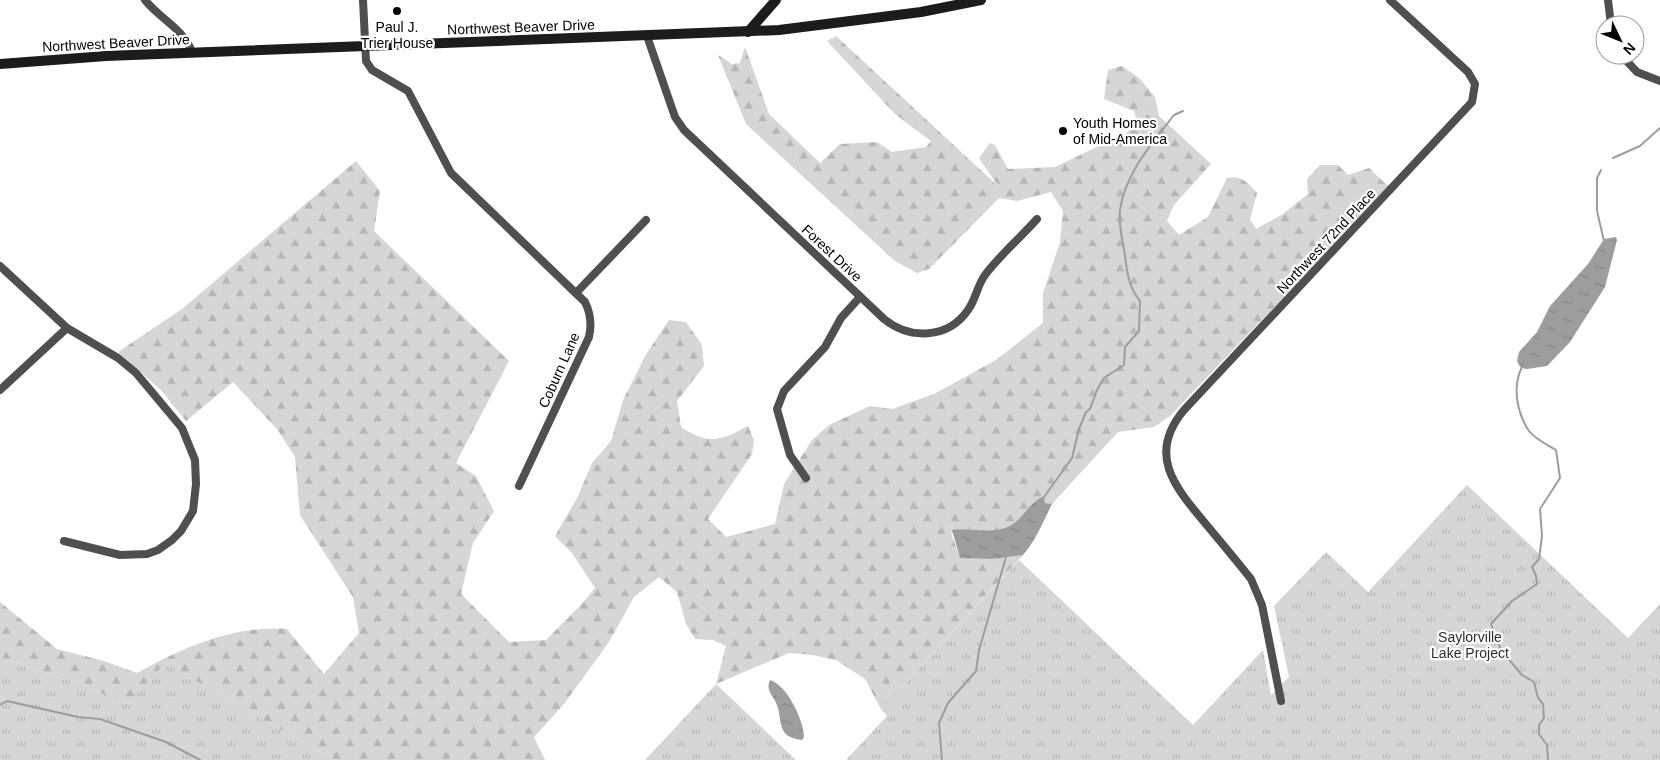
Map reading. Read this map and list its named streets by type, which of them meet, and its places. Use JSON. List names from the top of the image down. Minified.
{"streets":{"main road":["Northwest Beaver Drive"],"street":["Northwest 72nd Place","Forest Drive","Coburn Lane"]},"crossings":[["Northwest Beaver Drive","Forest Drive"],["Northwest Beaver Drive","Coburn Lane"]],"parks":["Saylorville Lake Project"],"places":["Paul J. Trier House","Youth Homes of Mid-America"],"north":"bottom right"}
